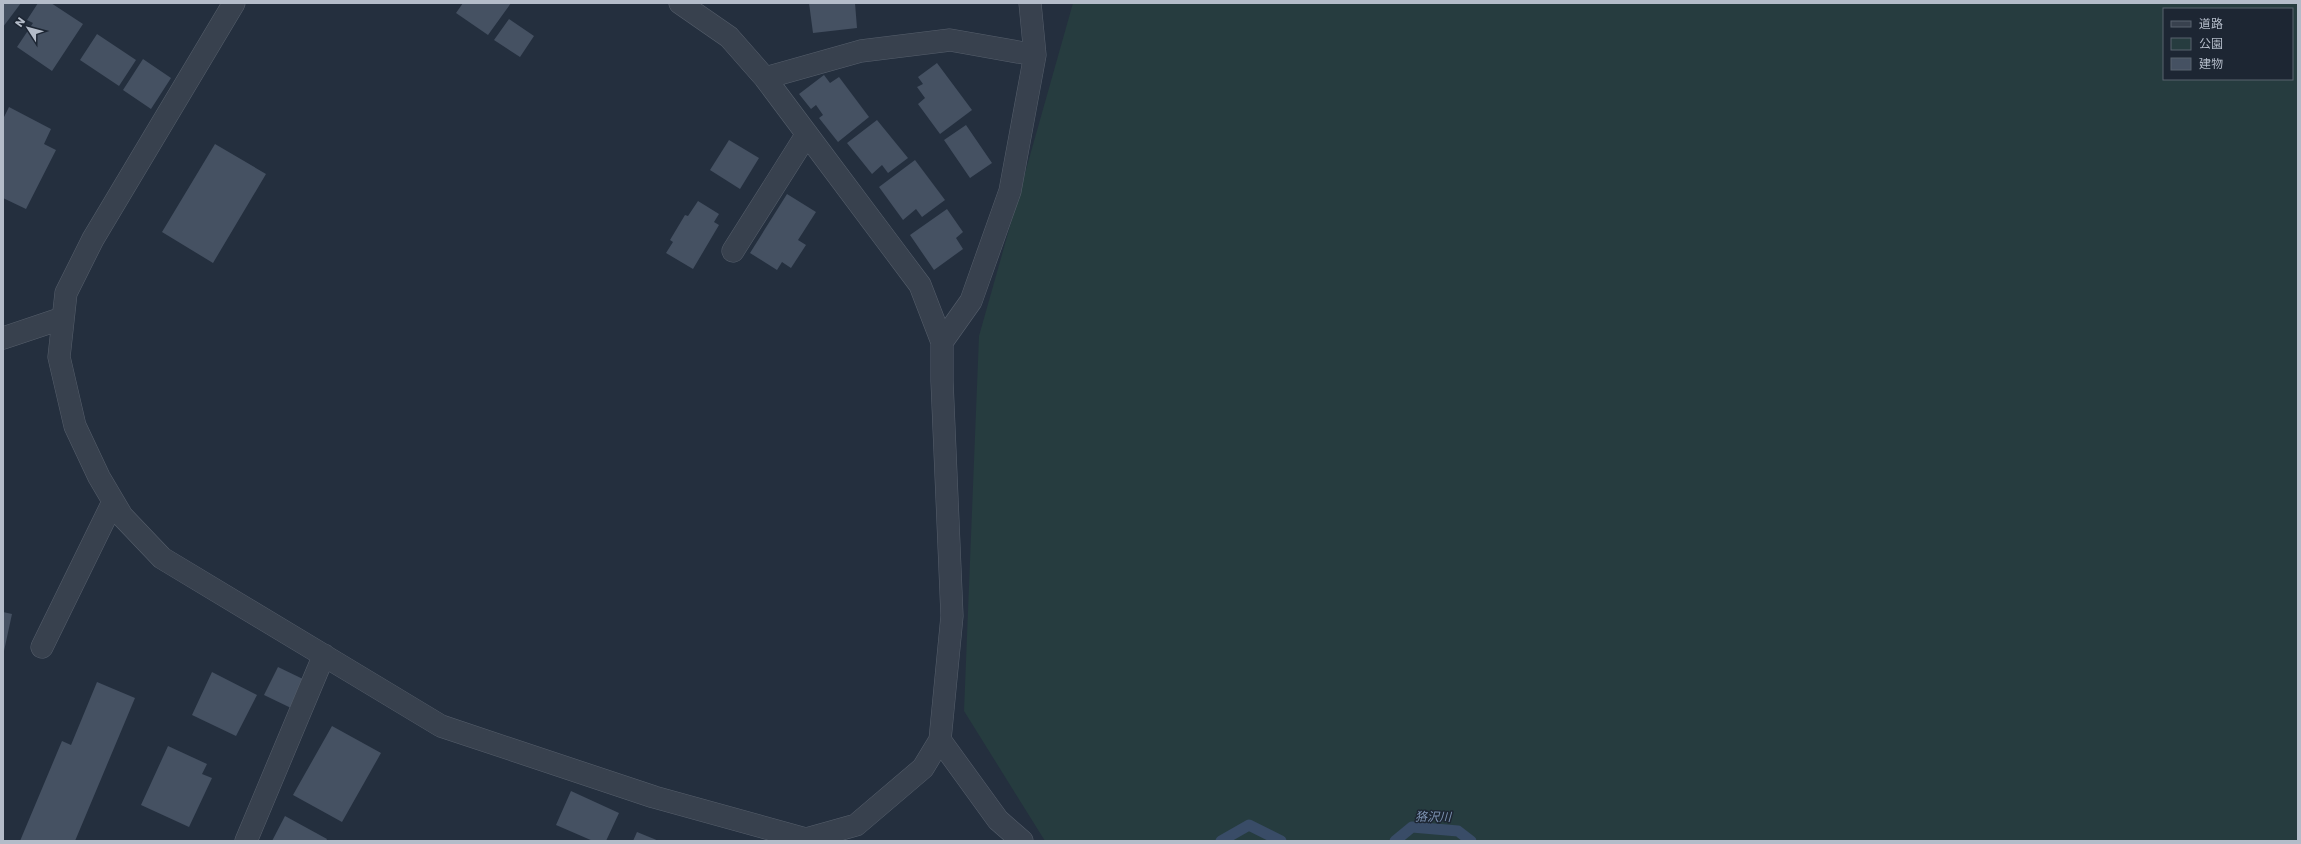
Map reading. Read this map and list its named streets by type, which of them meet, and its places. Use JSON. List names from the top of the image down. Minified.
{"water":["狢沢川"],"legend":["道路","公園","建物"],"north":"top left"}
